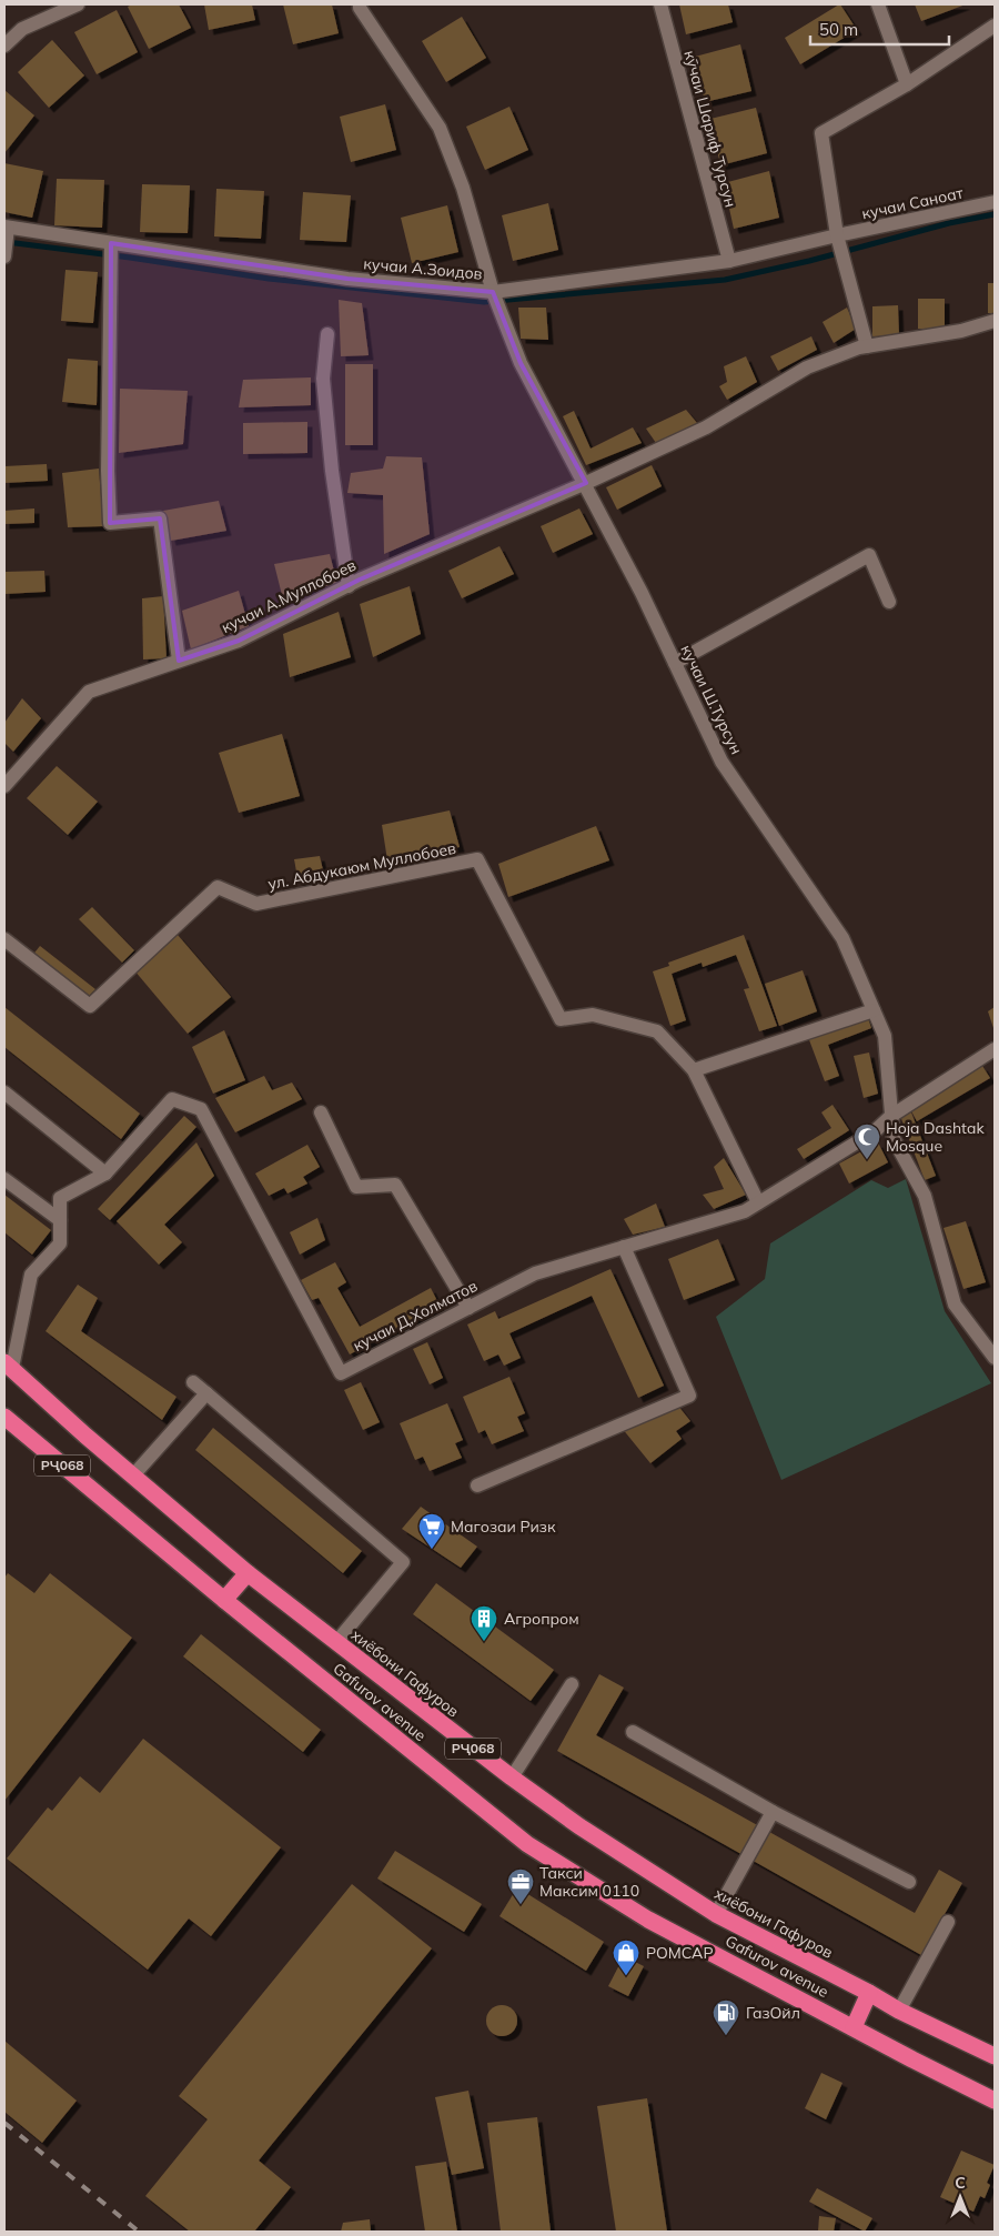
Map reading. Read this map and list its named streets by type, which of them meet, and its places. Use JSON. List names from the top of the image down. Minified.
{"streets":{"highway":["РҶ068","хиёбони Гафуров","Gafurov avenue"],"street":["кӯчаи Шариф Турсун","кучаи Саноат","кучаи А.Зоидов","кучаи А.Муллобоев","кучаи Ш.Турсун","ул. Абдукаюм Муллобоев","кучаи Д,Холматов"]},"crossings":[["кӯчаи Шариф Турсун","кучаи А.Зоидов"],["кучаи Саноат","кучаи А.Зоидов"],["кучаи А.Зоидов","кучаи Ш.Турсун"],["кучаи А.Муллобоев","кучаи Ш.Турсун"],["кучаи Ш.Турсун","кучаи Д,Холматов"]],"places":{"mosque":["Hoja Dashtak Mosque"],"supermarket":["Магозаи Ризк"],"building":["Агропром"],"office":["Такси Максим 0110"],"shop":["РОМСАР"],"fuel station":["ГазОйл"]},"scale_bar":"50 m","north":"top"}
